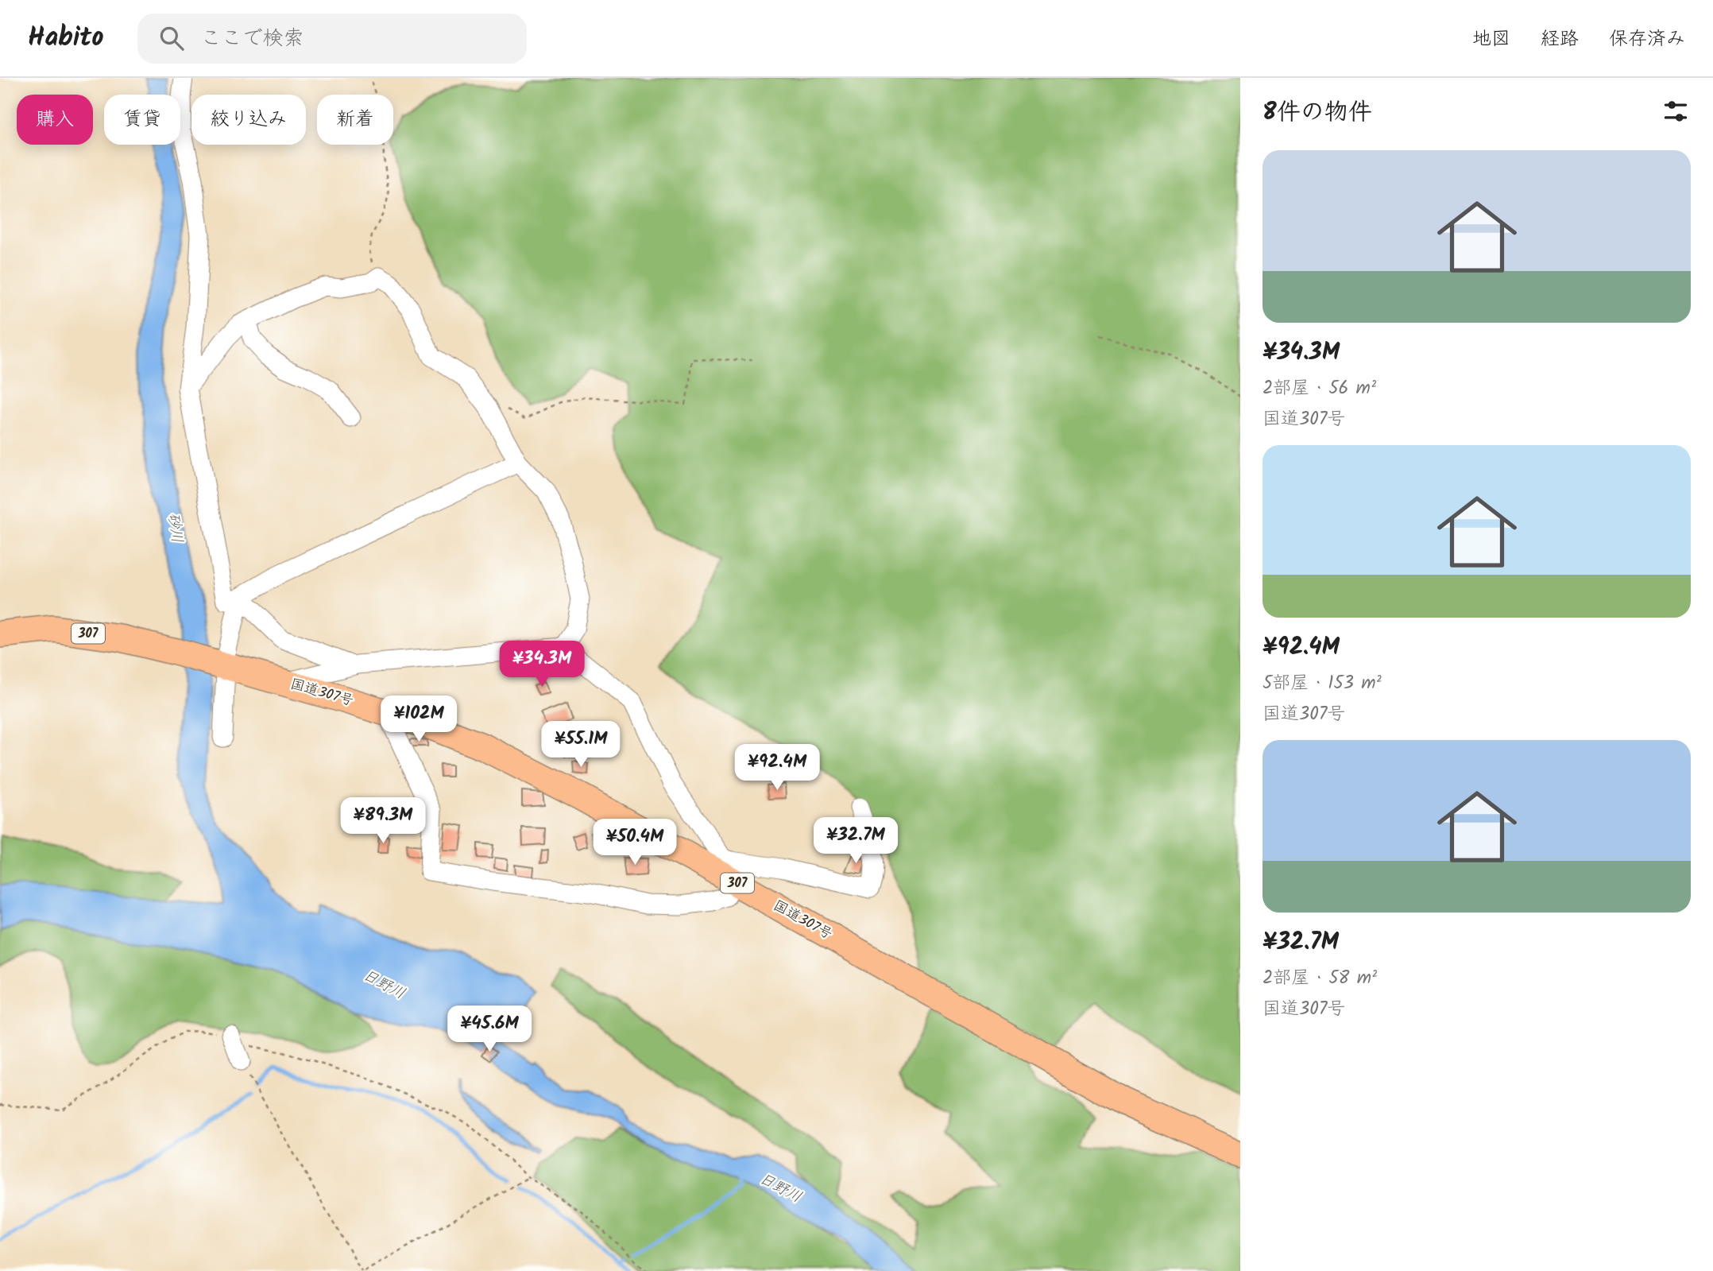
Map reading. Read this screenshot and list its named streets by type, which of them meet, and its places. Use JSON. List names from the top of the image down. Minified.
{"streets":{"highway":["307","国道307号"]},"water":["砂川","日野川"],"page":{"header":"Habito","search":"ここで検索","nav":["地図","経路","保存済み"],"heading":"8件の物件","chip":["購入","賃貸","絞り込み","新着"],"list":[{"name":"¥34.3M","note":"2部屋 · 56 m² · 国道307号"},{"name":"¥92.4M","note":"5部屋 · 153 m² · 国道307号"},{"name":"¥32.7M","note":"2部屋 · 58 m² · 国道307号"}],"price":["¥34.3M","¥102M","¥55.1M","¥92.4M","¥89.3M","¥32.7M","¥50.4M","¥45.6M"]}}
